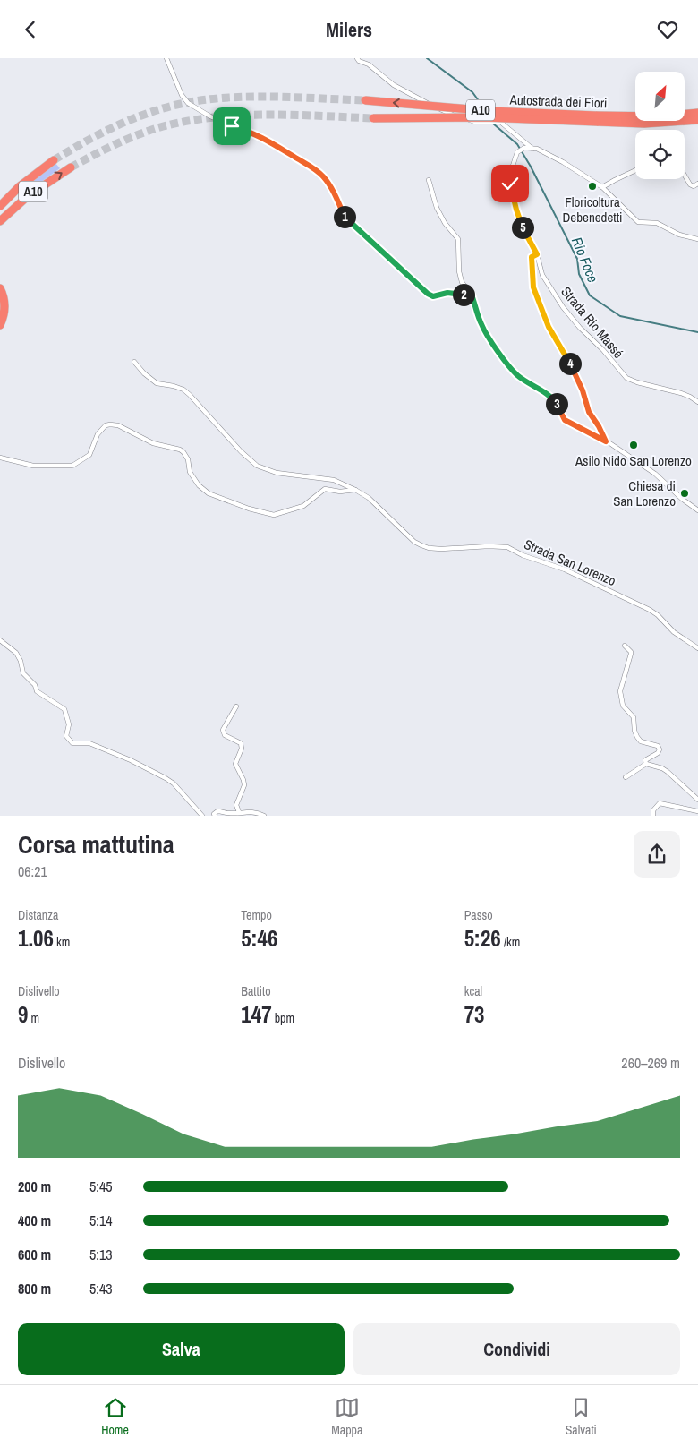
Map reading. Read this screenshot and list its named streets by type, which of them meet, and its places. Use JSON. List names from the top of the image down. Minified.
{"streets":{"highway":["Autostrada dei Fiori","A10"],"street":["Strada Rio Massé","Strada San Lorenzo"]},"water":["Rio Foce"],"places":["Floricoltura Debenedetti","Asilo Nido San Lorenzo","Chiesa di San Lorenzo"],"north":"top right","page":{"header":"Milers","pins":["1","5","2","4","3"],"heading":["Corsa mattutina","06:21"],"stats":[["Distanza","1.06 km"],["Tempo","5:46"],["Passo","5:26 /km"],["Dislivello","9 m"],["Battito","147 bpm"],["kcal","73"]],"chart":["Dislivello","260–269 m"],"list":[{"name":"200 m","note":"5:45"},{"name":"400 m","note":"5:14"},{"name":"600 m","note":"5:13"},{"name":"800 m","note":"5:43"}],"buttons":["Salva","Condividi"],"tabs":["Home","Mappa","Salvati"]}}
